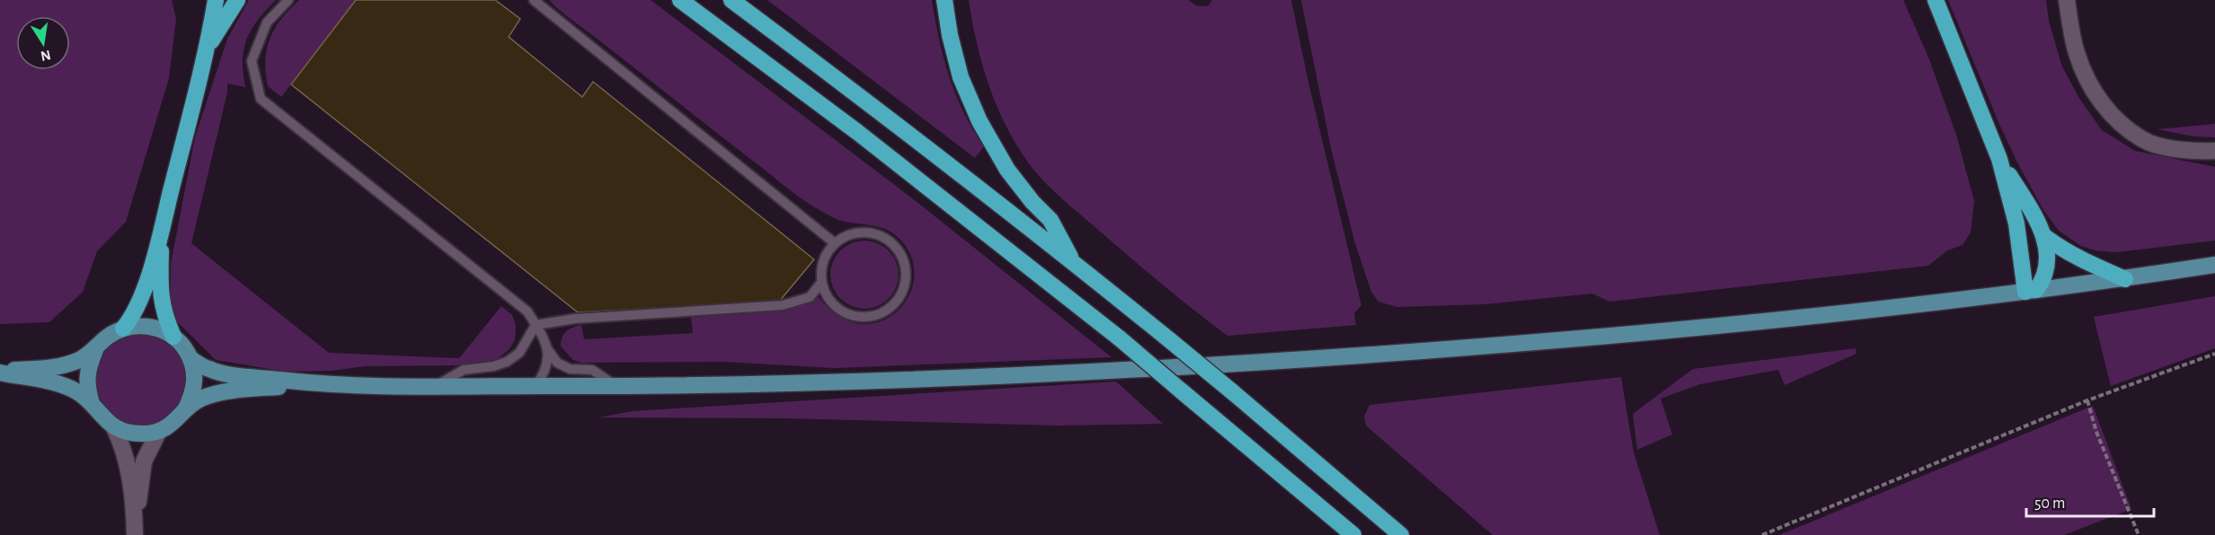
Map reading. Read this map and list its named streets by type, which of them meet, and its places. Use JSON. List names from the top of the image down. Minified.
{"scale_bar":"50 m","north":"bottom"}
